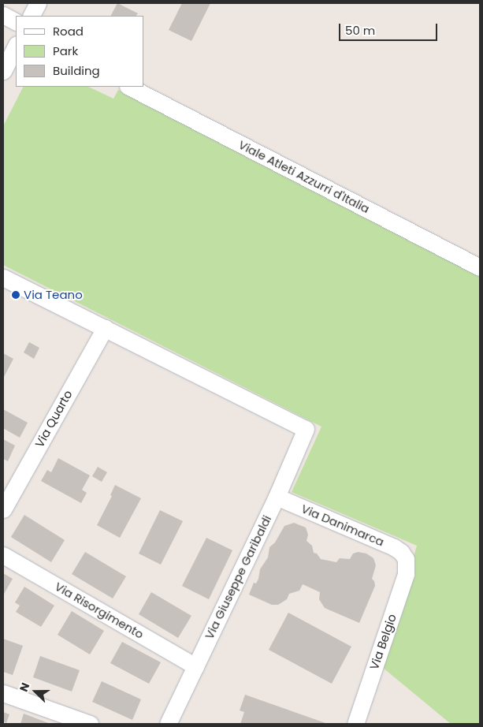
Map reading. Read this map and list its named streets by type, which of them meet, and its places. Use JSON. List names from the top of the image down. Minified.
{"streets":{"street":["Viale Atleti Azzurri d'Italia","Via Quarto","Via Danimarca","Via Giuseppe Garibaldi","Via Risorgimento","Via Belgio"]},"crossings":[["Via Quarto","Via Giuseppe Garibaldi"],["Via Danimarca","Via Giuseppe Garibaldi"],["Via Danimarca","Via Belgio"],["Via Giuseppe Garibaldi","Via Risorgimento"]],"places":["Via Teano"],"legend":["Road","Park","Building"],"scale_bar":"50 m","north":"left"}
